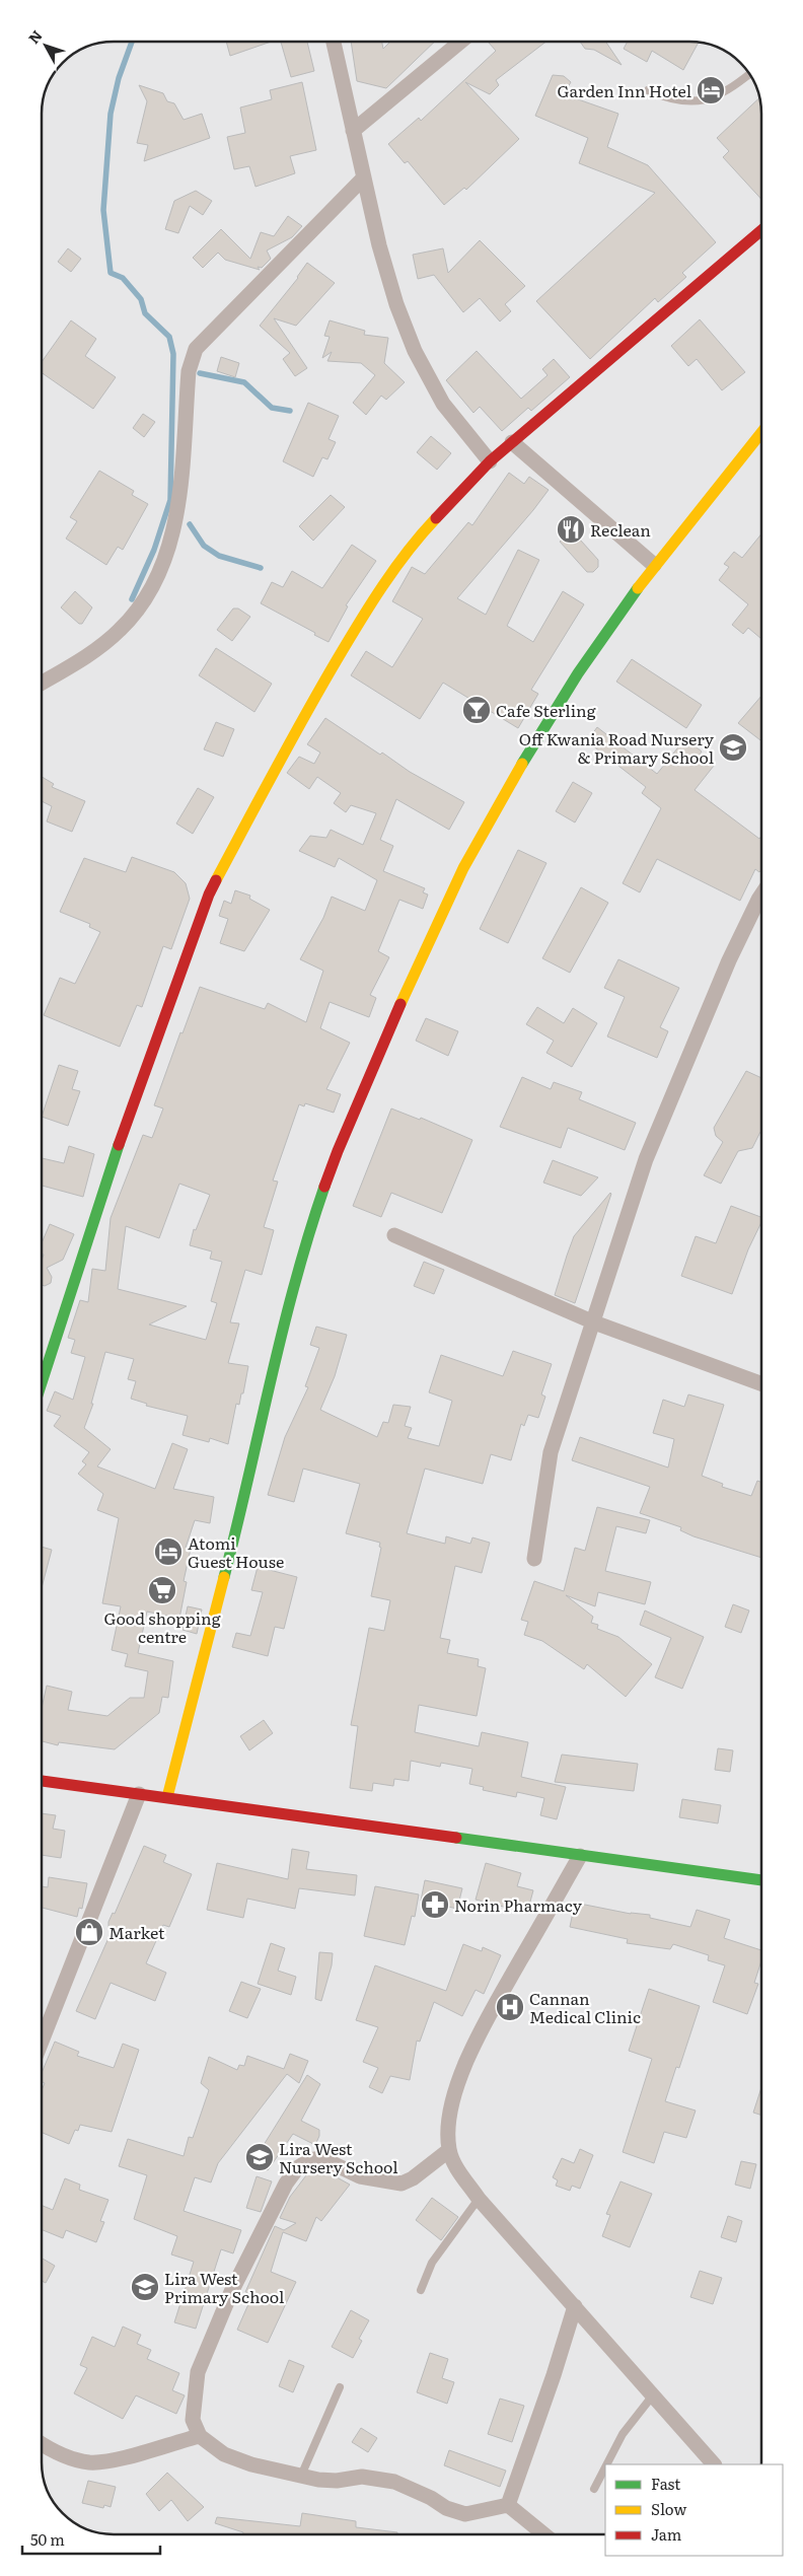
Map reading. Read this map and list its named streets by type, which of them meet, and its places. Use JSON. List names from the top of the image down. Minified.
{"places":{"hotel":["Garden Inn Hotel","Atomi Guest House"],"restaurant":["Reclean"],"bar":["Cafe Sterling"],"school or university":["Off Kwania Road Nursery & Primary School","Lira West Nursery School","Lira West Primary School"],"supermarket":["Good shopping centre"],"pharmacy":["Norin Pharmacy"],"shop":["Market"],"hospital":["Cannan Medical Clinic"]},"legend":["Fast","Slow","Jam"],"scale_bar":"50 m","north":"top left"}
